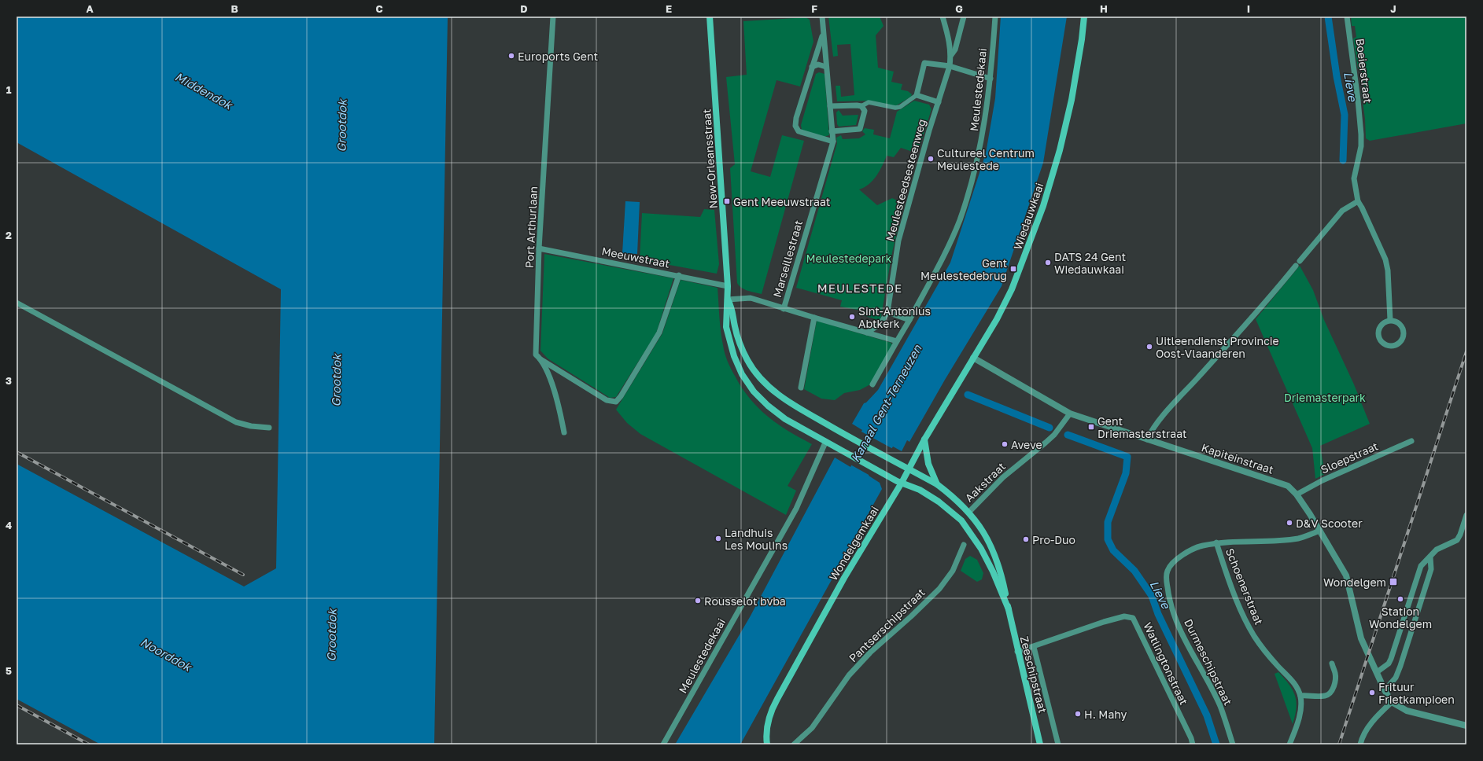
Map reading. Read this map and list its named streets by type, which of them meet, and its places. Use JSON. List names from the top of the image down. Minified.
{"streets":{"main road":["New-Orleansstraat","Wiedauwkaai","Wondelgemkaai","Zeeschipstraat"],"street":["Boeierstraat","Meulestedekaai","Meulesteedsesteenweg","Port Arthurlaan","Meeuwstraat","Marseillestraat","Sloepstraat","Kapiteinstraat","Aakstraat","Schoenerstraat","Pantserschipstraat","Durmeschipstraat","Watlingtonstraat"]},"crossings":[["Meulestedekaai","New-Orleansstraat"],["New-Orleansstraat","Meeuwstraat"],["New-Orleansstraat","Wondelgemkaai"],["New-Orleansstraat","Zeeschipstraat"],["Wiedauwkaai","Kapiteinstraat"],["Wiedauwkaai","Wondelgemkaai"],["Port Arthurlaan","Meeuwstraat"],["Sloepstraat","Kapiteinstraat"],["Kapiteinstraat","Aakstraat"],["Kapiteinstraat","Wondelgemkaai"],["Kapiteinstraat","Durmeschipstraat"],["Aakstraat","Zeeschipstraat"],["Wondelgemkaai","Zeeschipstraat"],["Schoenerstraat","Durmeschipstraat"],["Watlingtonstraat","Zeeschipstraat"]],"districts":["MEULESTEDE"],"water":["Lieve","Middendok","Grootdok","Kanaal Gent-Terneuzen","Noorddok"],"parks":["Meulestedepark","Driemasterpark"],"places":{"other":["Euroports Gent","Cultureel Centrum Meulestede","DATS 24 Gent Wiedauwkaai","Sint-Antonius Abtkerk","Uitleendienst Provincie Oost-Vlaanderen","Aveve","D&V Scooter","Landhuis Les Moulins","Pro-Duo","Station Wondelgem","Rousselot bvba","Frituur Frietkampioen","H. Mahy"],"transit":["Gent Meeuwstraat","Gent Meulestedebrug","Gent Driemasterstraat","Wondelgem"]},"grid":{"columns":["A","B","C","D","E","F","G","H","I","J"],"rows":["1","2","3","4","5"]}}
